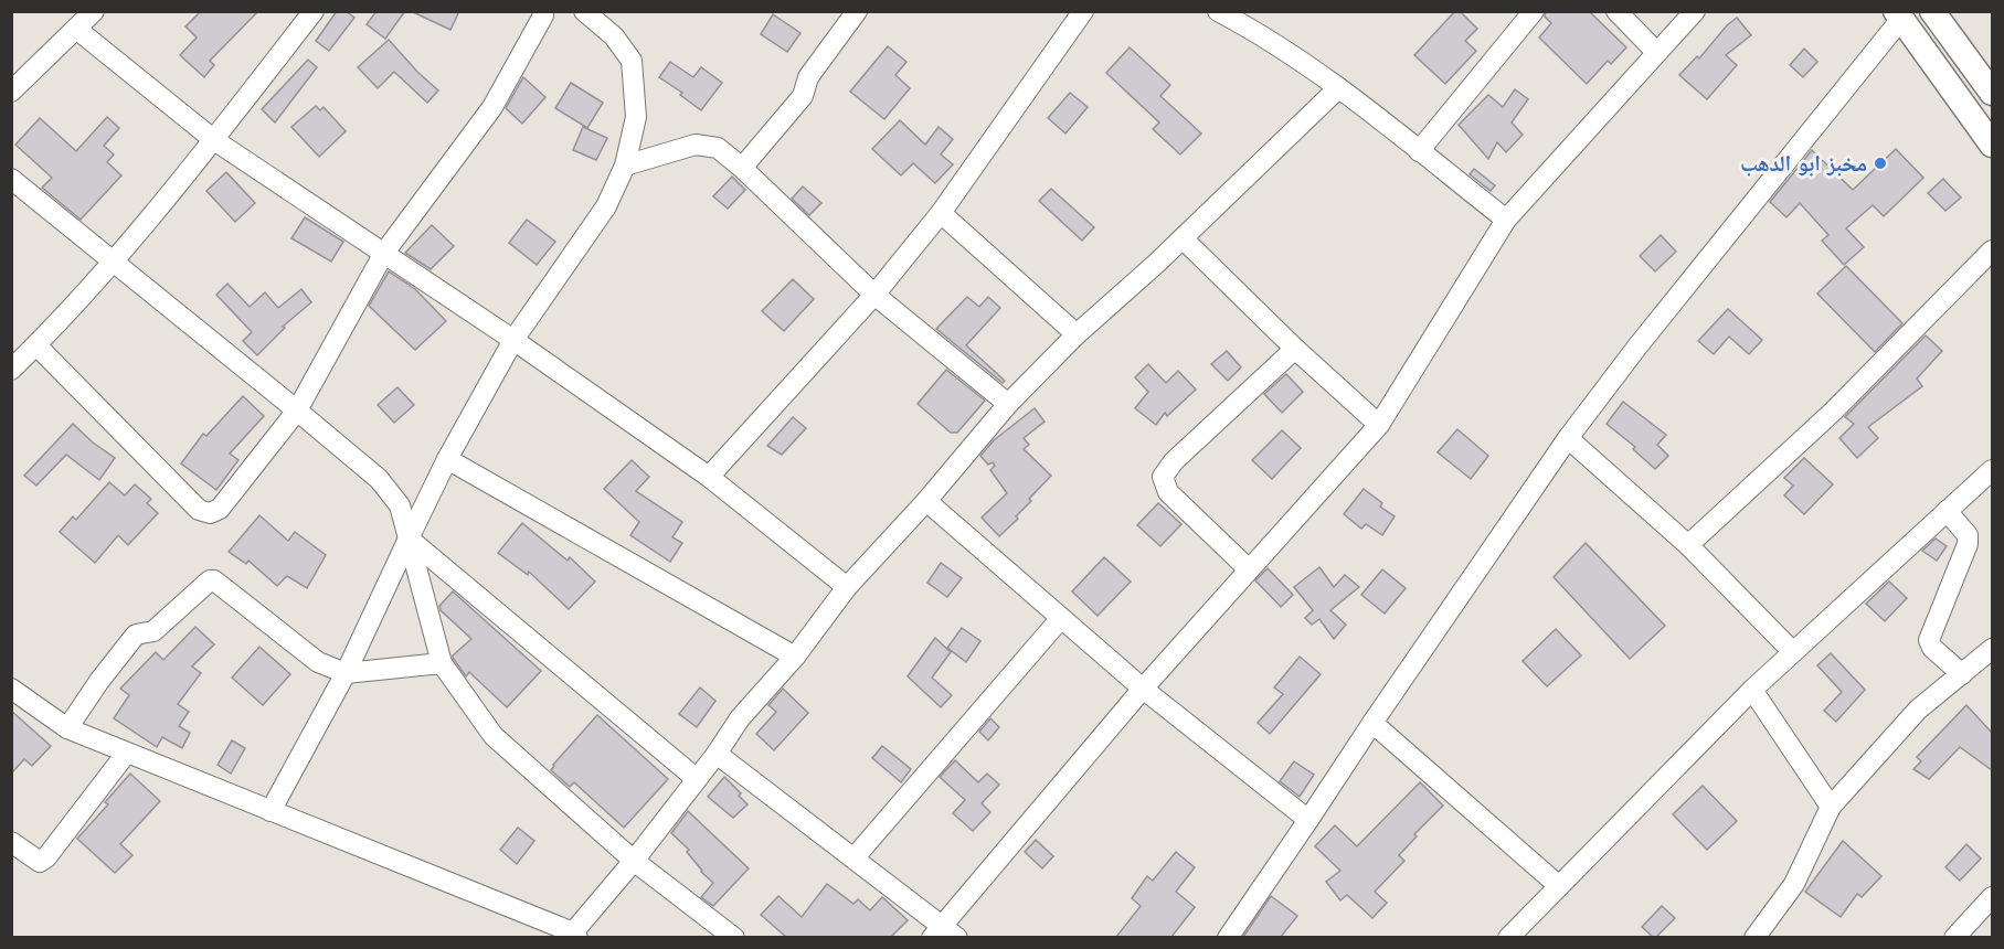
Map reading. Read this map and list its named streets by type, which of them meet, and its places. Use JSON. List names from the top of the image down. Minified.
{"places":["مخبز ابو الدهب"]}
